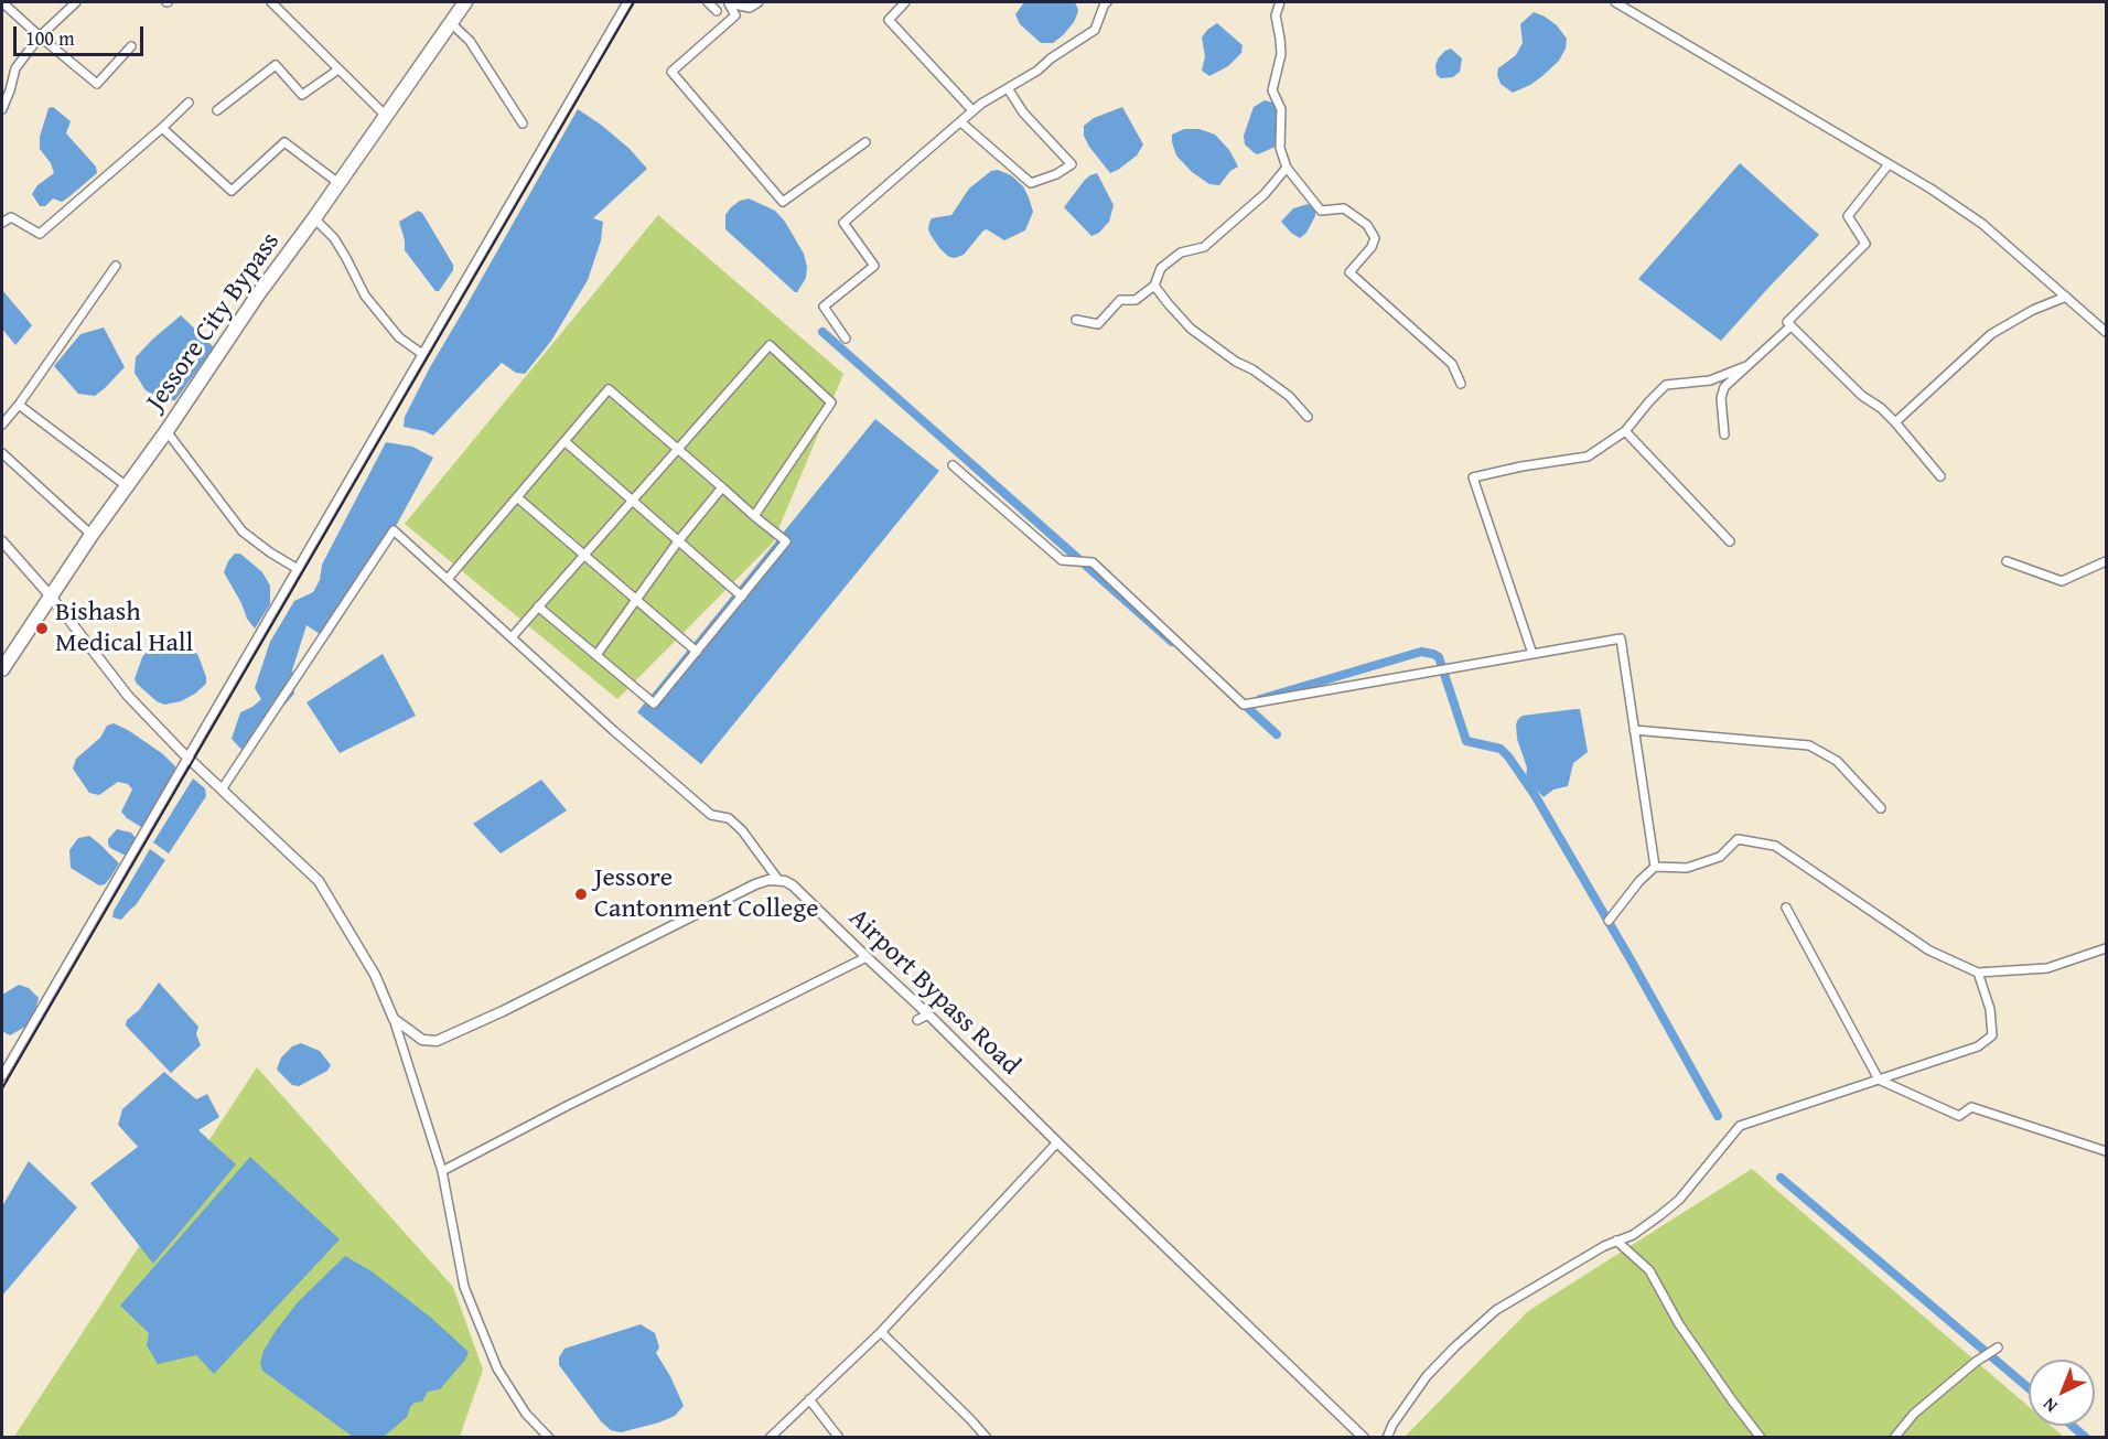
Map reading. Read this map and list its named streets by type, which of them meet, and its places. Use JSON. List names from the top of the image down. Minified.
{"streets":{"highway":["Jessore City Bypass"],"street":["Airport Bypass Road"]},"places":["Bishash Medical Hall","Jessore Cantonment College"],"scale_bar":"100 m","north":"bottom left"}
